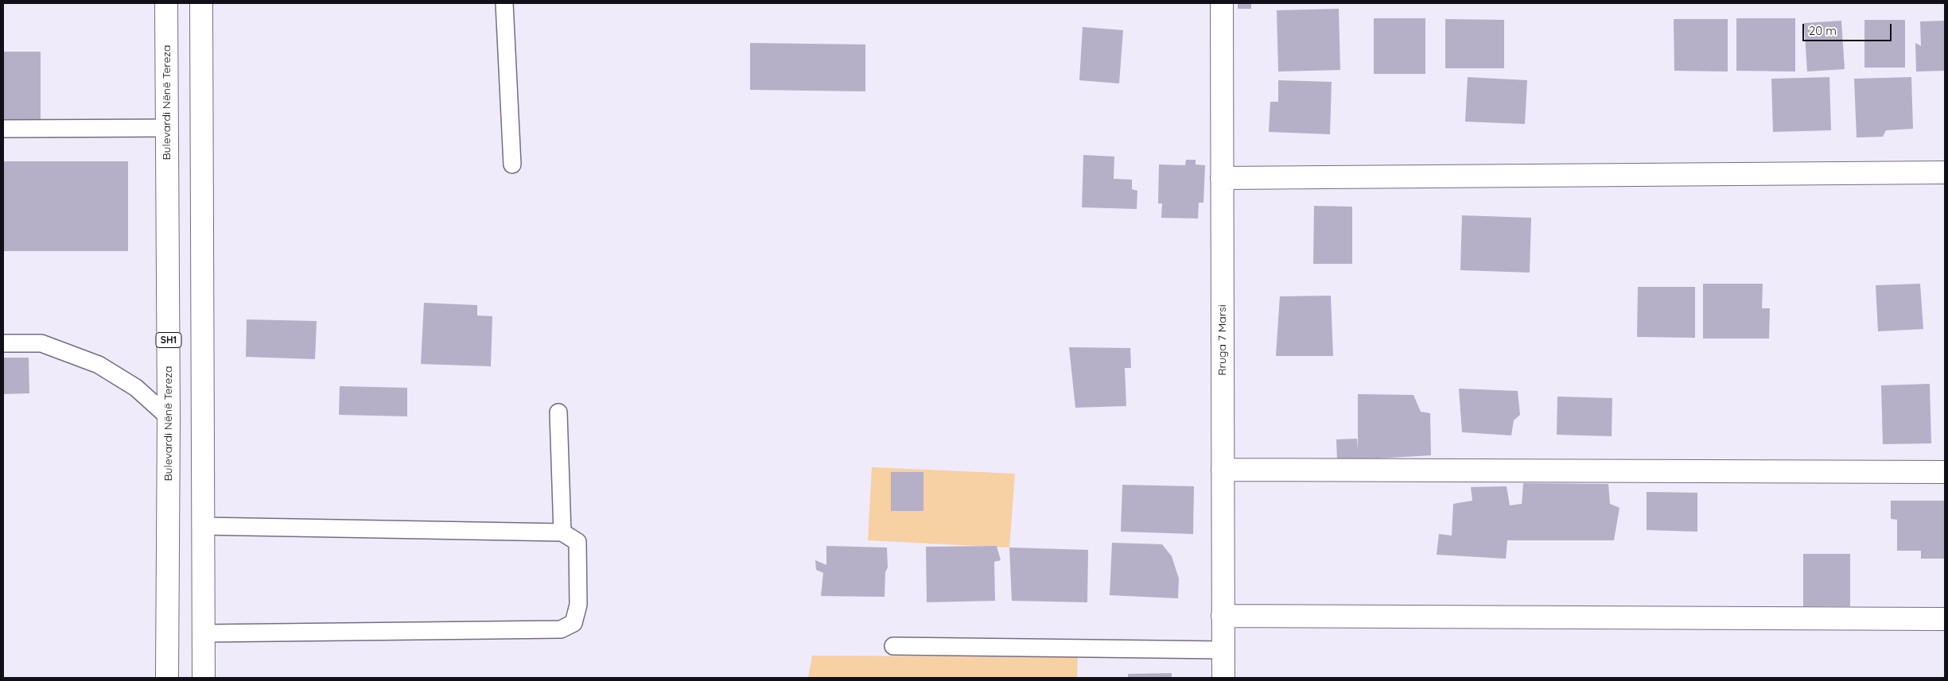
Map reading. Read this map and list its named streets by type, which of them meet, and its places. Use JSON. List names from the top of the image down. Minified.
{"streets":{"street":["Bulevardi Nënë Tereza","SH1","Rruga 7 Marsi"]},"scale_bar":"20 m"}
